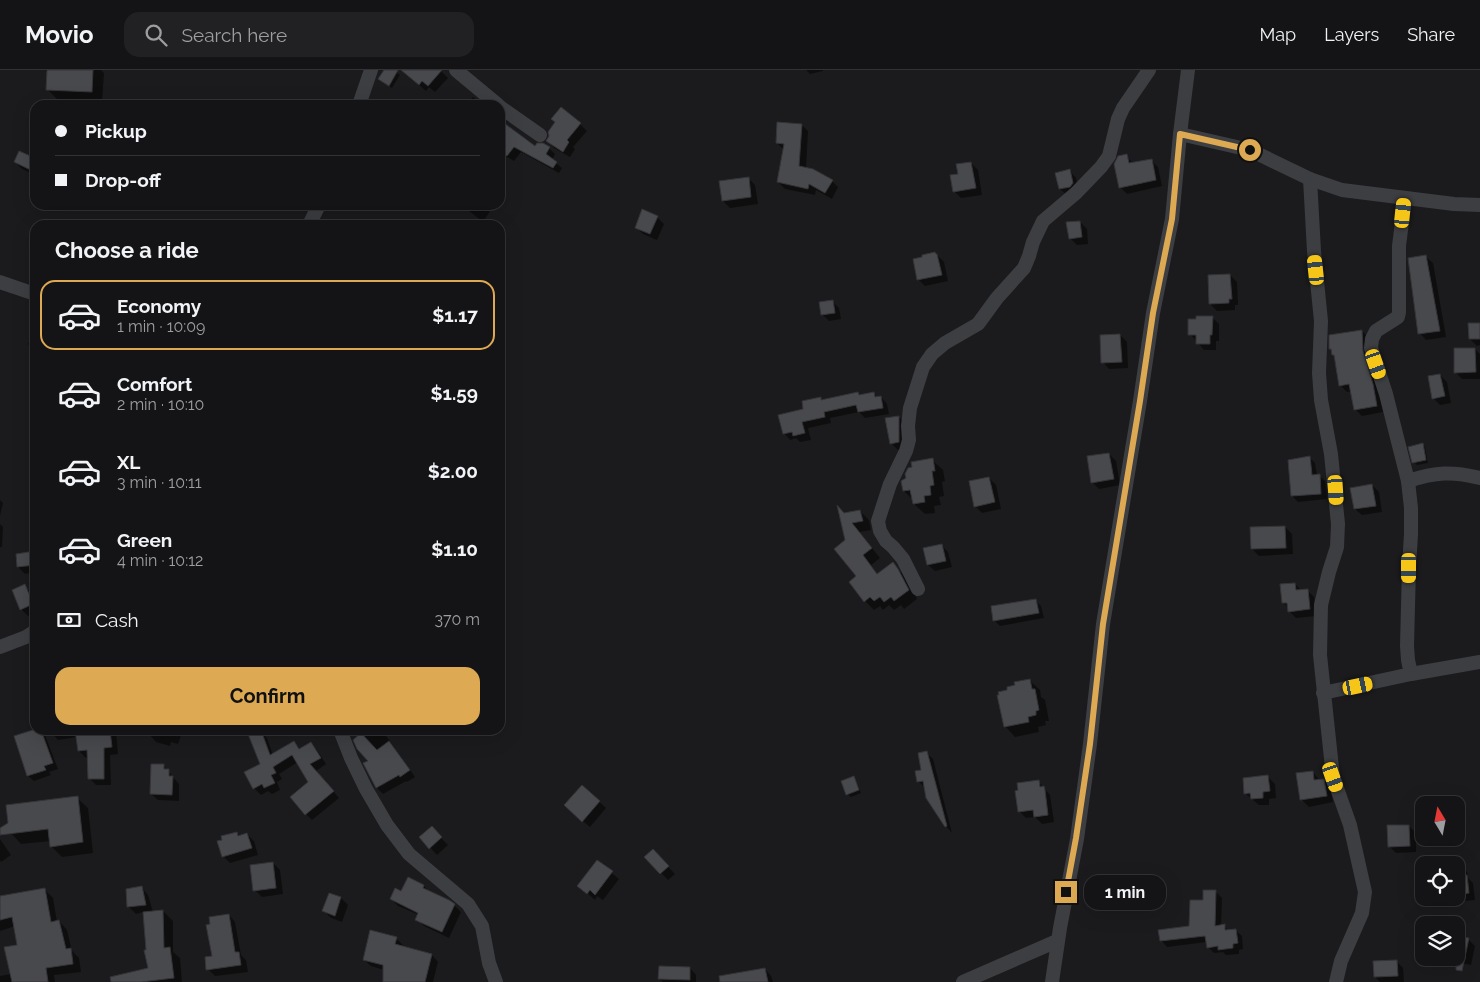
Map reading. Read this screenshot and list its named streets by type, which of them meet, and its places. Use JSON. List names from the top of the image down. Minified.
{"north":"top","page":{"header":"Movio","search":"Search here","nav":["Map","Layers","Share"],"banner":["Pickup","Drop-off"],"heading":"Choose a ride","list":[{"name":"Economy","note":"1 min · 10:09","value":"$1.17"},{"name":"Comfort","note":"2 min · 10:10","value":"$1.59"},{"name":"XL","note":"3 min · 10:11","value":"$2.00"},{"name":"Green","note":"4 min · 10:12","value":"$1.10"}],"pay":["Cash","370 m"],"buttons":"Confirm","bubble":"1 min"}}
